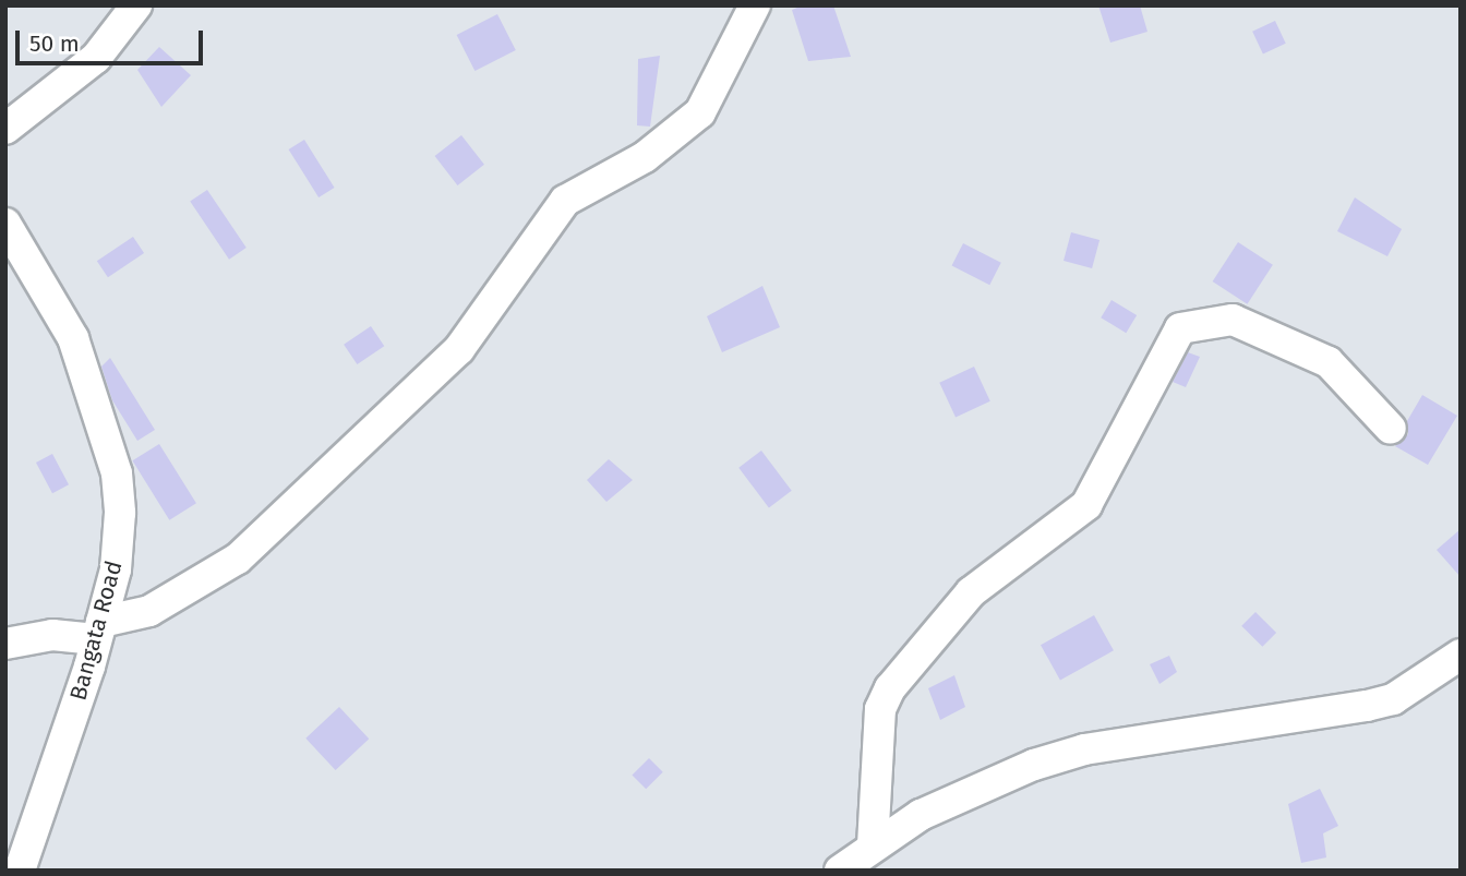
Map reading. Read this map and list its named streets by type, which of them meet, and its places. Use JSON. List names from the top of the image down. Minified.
{"streets":{"street":["Bangata Road"]},"scale_bar":"50 m"}
